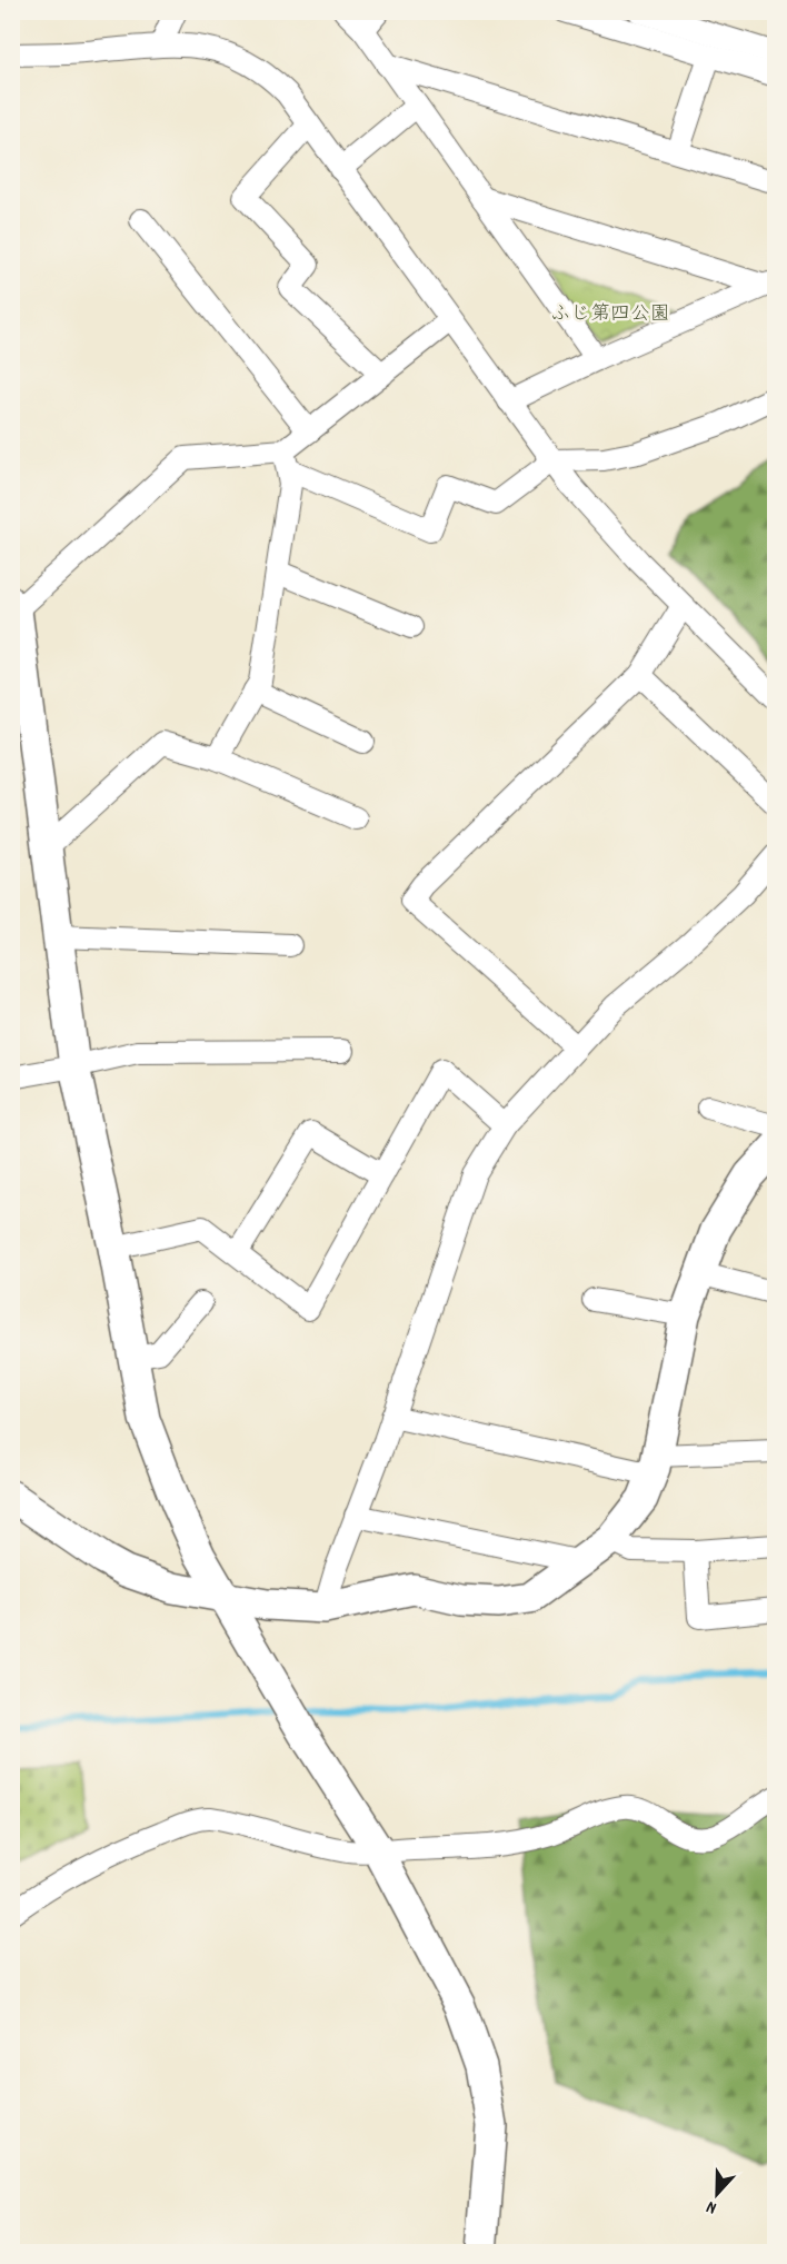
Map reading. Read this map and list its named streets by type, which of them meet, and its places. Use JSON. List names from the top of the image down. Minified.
{"parks":["ふじ第四公園"],"north":"bottom"}
